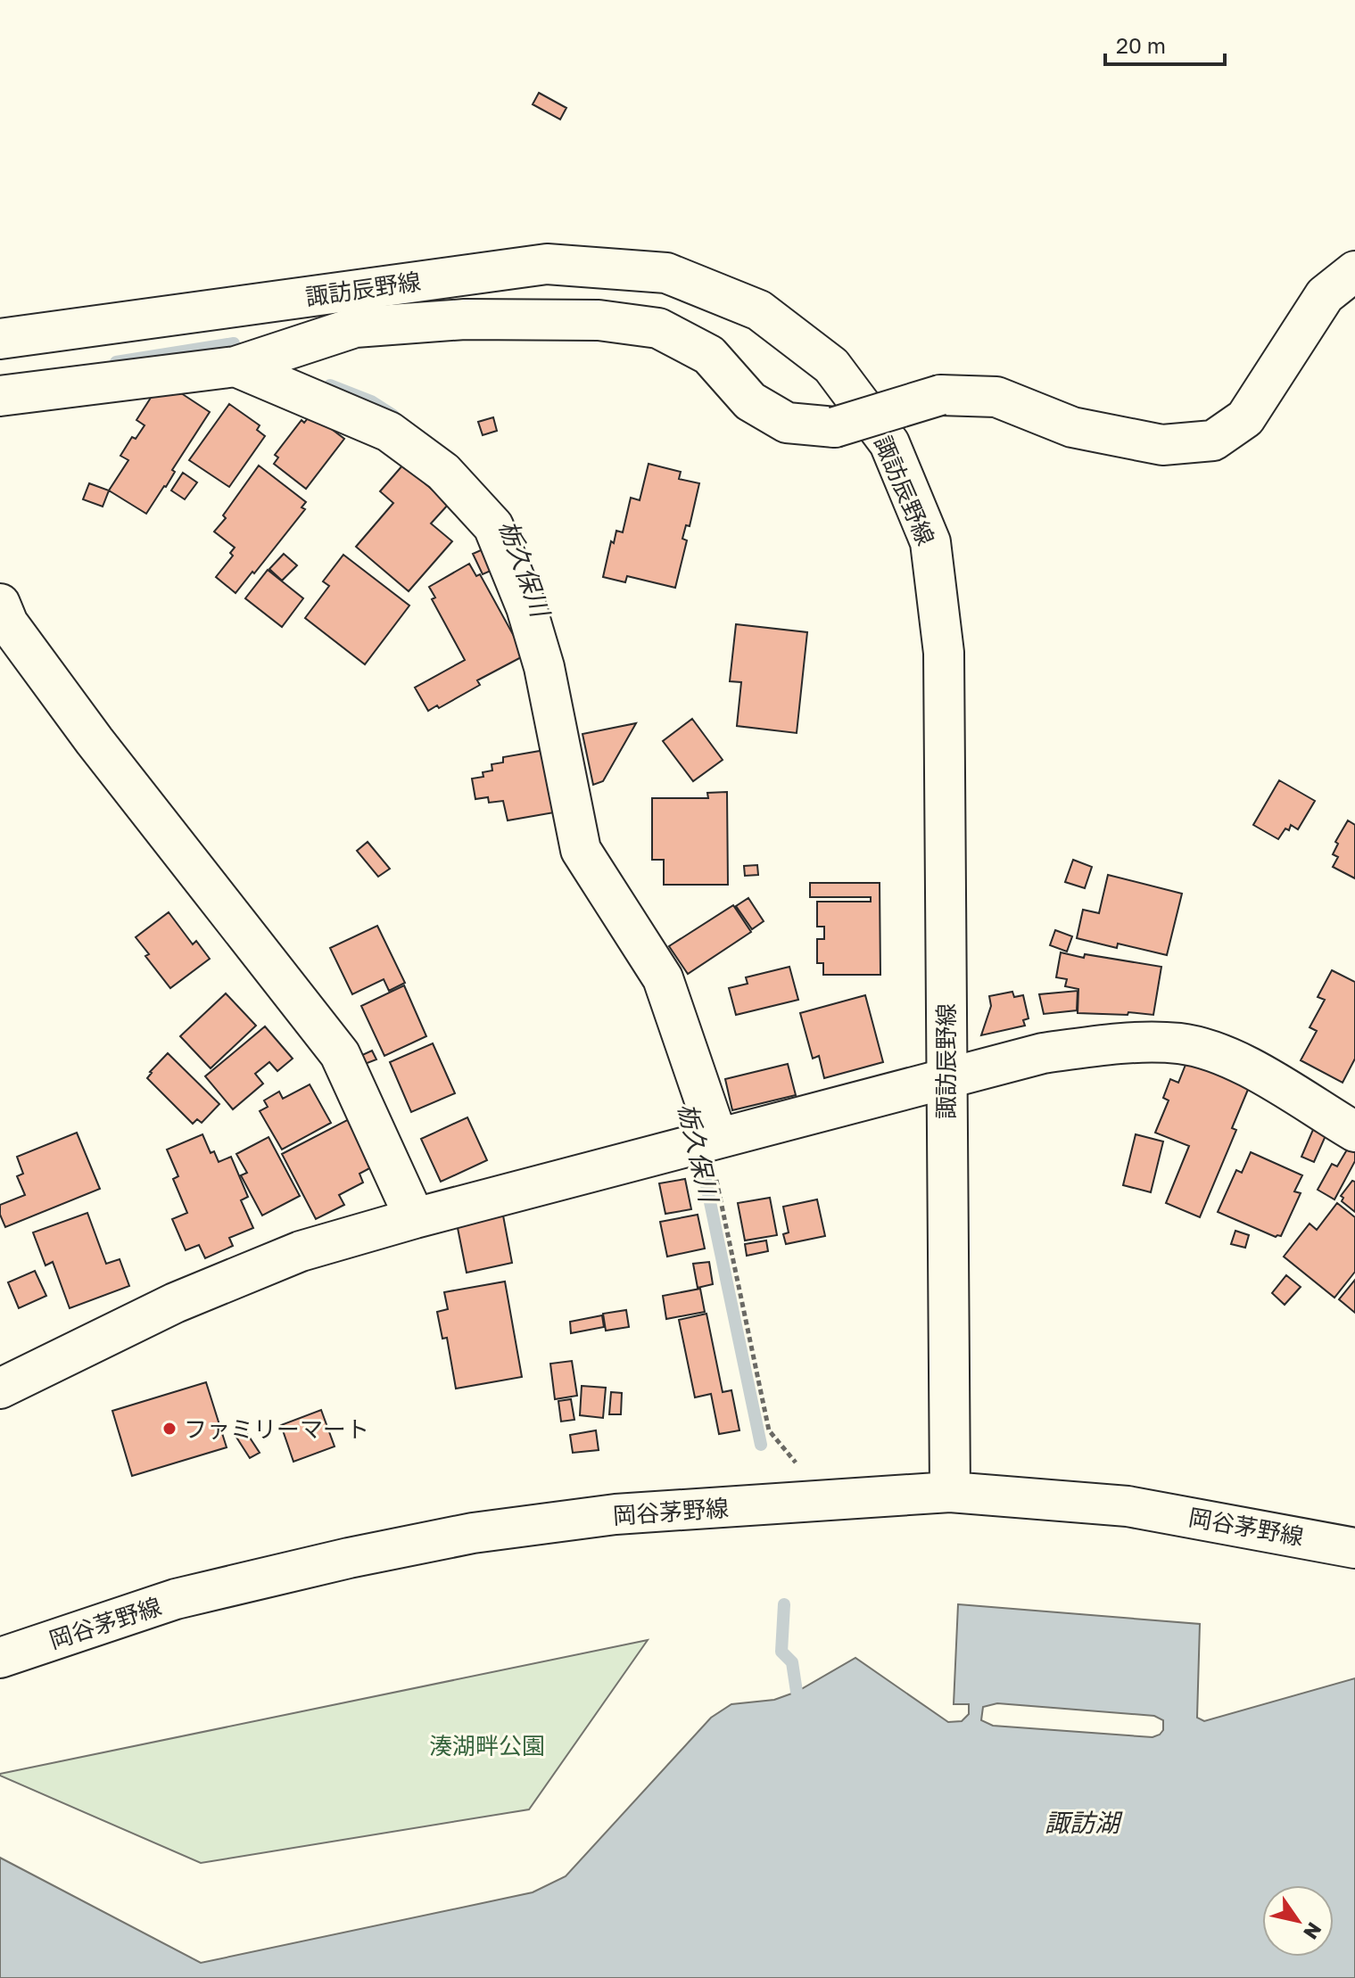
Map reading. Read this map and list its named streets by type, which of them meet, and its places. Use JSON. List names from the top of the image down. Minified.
{"streets":{"street":["諏訪辰野線","岡谷茅野線"]},"crossings":[["諏訪辰野線","岡谷茅野線"]],"water":["栃久保川","諏訪湖"],"parks":["湊湖畔公園"],"places":["ファミリーマート"],"scale_bar":"20 m","north":"bottom right"}
